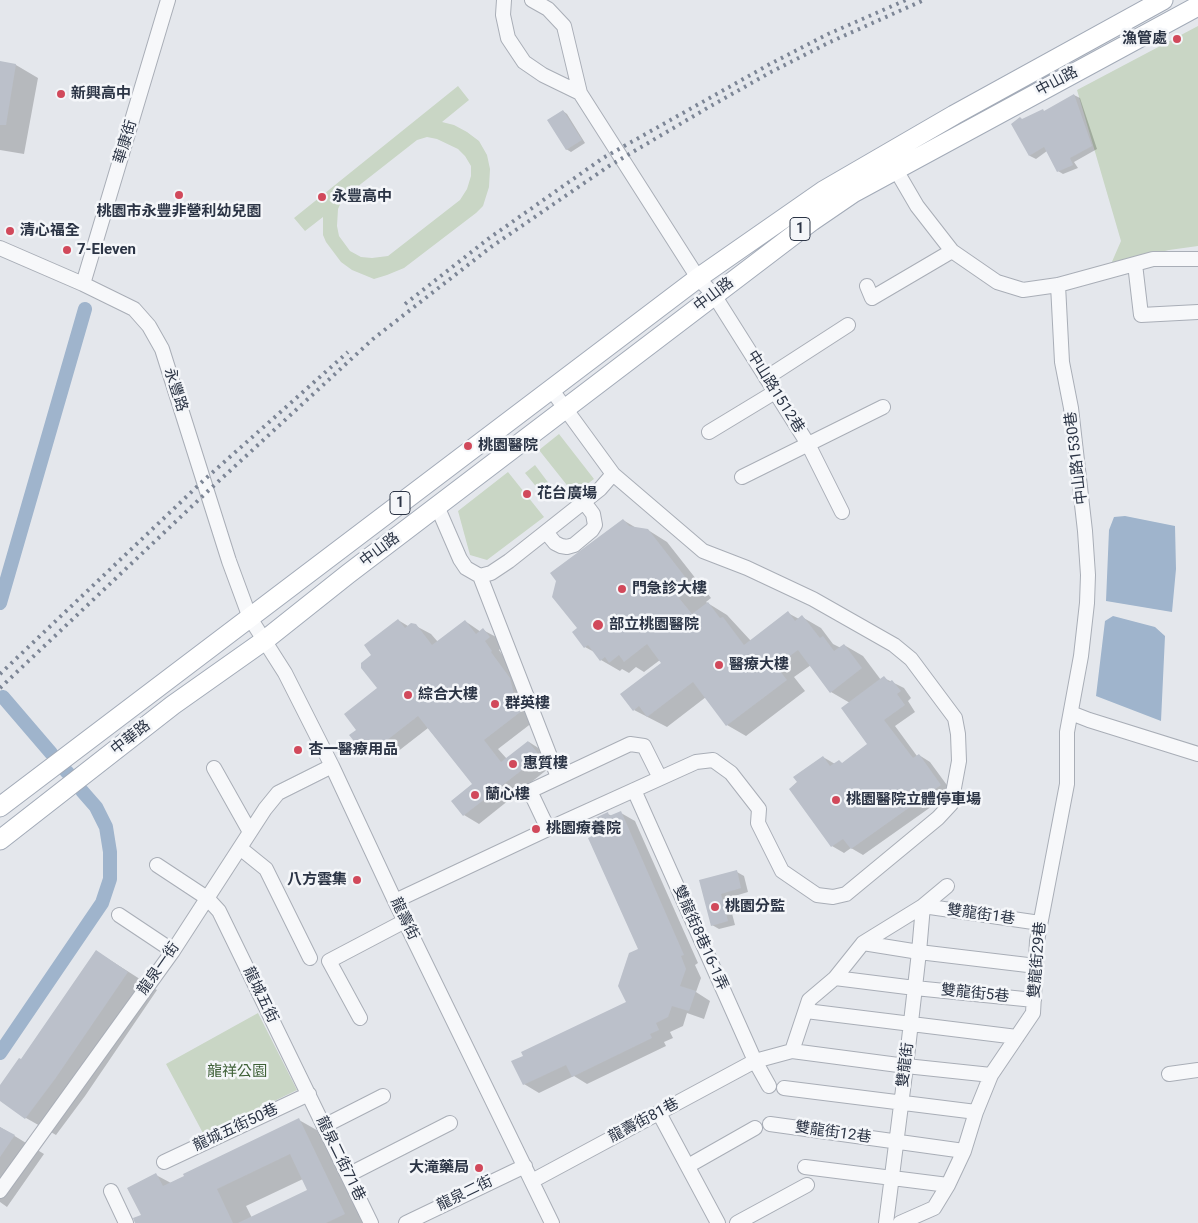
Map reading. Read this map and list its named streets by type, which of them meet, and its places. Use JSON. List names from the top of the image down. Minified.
{"streets":{"main road":["中山路","1","中華路"],"street":["華康街","永豐路","中山路1512巷","中山路1530巷","雙龍街1巷","龍壽街","雙龍街8巷16-1弄","雙龍街29巷","龍泉一街","雙龍街5巷","龍城五街","雙龍街","龍壽街81巷","龍城五街50巷","雙龍街12巷","龍泉二街71巷","龍泉二街"]},"crossings":[["中山路","永豐路"],["中山路","中山路1512巷"],["中山路","中華路"],["中山路","龍壽街"],["華康街","永豐路"],["永豐路","中華路"],["永豐路","龍壽街"],["中山路1530巷","雙龍街29巷"],["中華路","龍壽街"],["雙龍街1巷","雙龍街29巷"],["雙龍街1巷","雙龍街"],["龍壽街","龍泉一街"],["龍壽街","龍壽街81巷"],["龍壽街","龍泉二街"],["雙龍街8巷16-1弄","龍壽街81巷"],["雙龍街29巷","雙龍街5巷"],["雙龍街29巷","雙龍街12巷"],["龍泉一街","龍城五街"],["雙龍街5巷","雙龍街"],["龍城五街","龍城五街50巷"],["龍城五街","龍泉二街71巷"],["雙龍街","雙龍街12巷"],["龍城五街50巷","龍泉二街71巷"]],"parks":["龍祥公園"],"places":["漁管處","新興高中","桃園市永豐非營利幼兒園","永豐高中","清心福全","7-Eleven","桃園醫院","花台廣場","門急診大樓","部立桃園醫院","醫療大樓","綜合大樓","群英樓","杏一醫療用品","惠質樓","蘭心樓","桃園醫院立體停車場","桃園療養院","八方雲集","桃園分監","大滝藥局"]}
